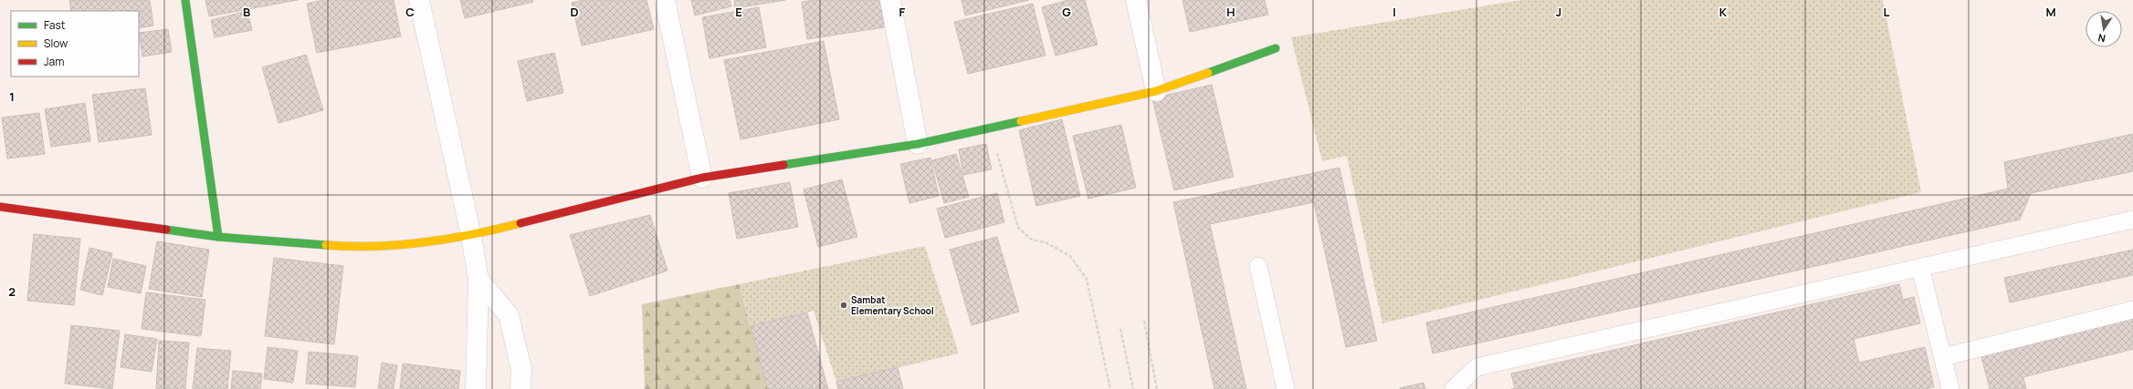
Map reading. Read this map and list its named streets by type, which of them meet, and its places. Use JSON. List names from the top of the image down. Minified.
{"places":["Sambat Elementary School"],"legend":["Fast","Slow","Jam"],"north":"bottom","grid":{"columns":["B","C","D","E","F","G","H","I","J","K","L","M"],"rows":["1","2"]}}
